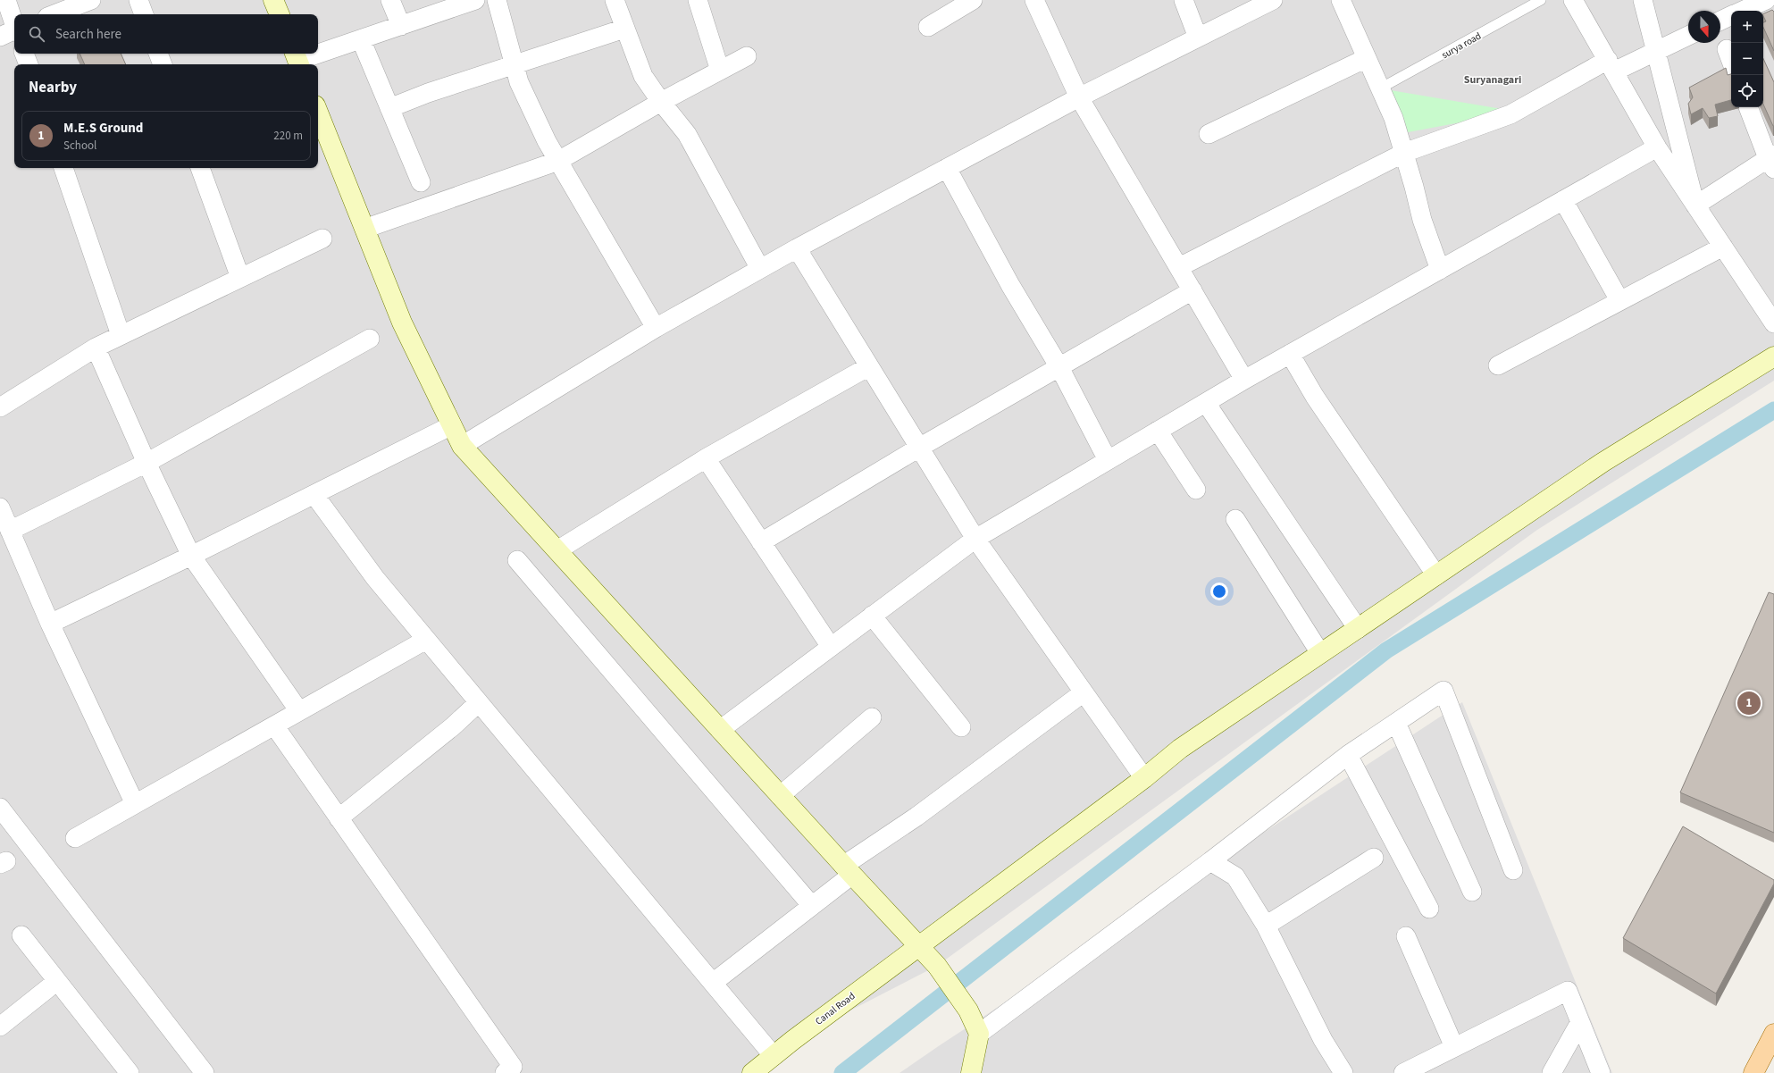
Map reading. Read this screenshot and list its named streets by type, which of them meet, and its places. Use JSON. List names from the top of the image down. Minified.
{"streets":{"street":["Canal Road"],"lane":["surya road"]},"districts":["Suryanagari"],"north":"bottom","page":{"map_buttons":["+","−"],"search":"Search here","heading":"Nearby","list":[{"mark":"1","name":"M.E.S Ground","note":"School","value":"220 m"}],"pins":"1"}}
